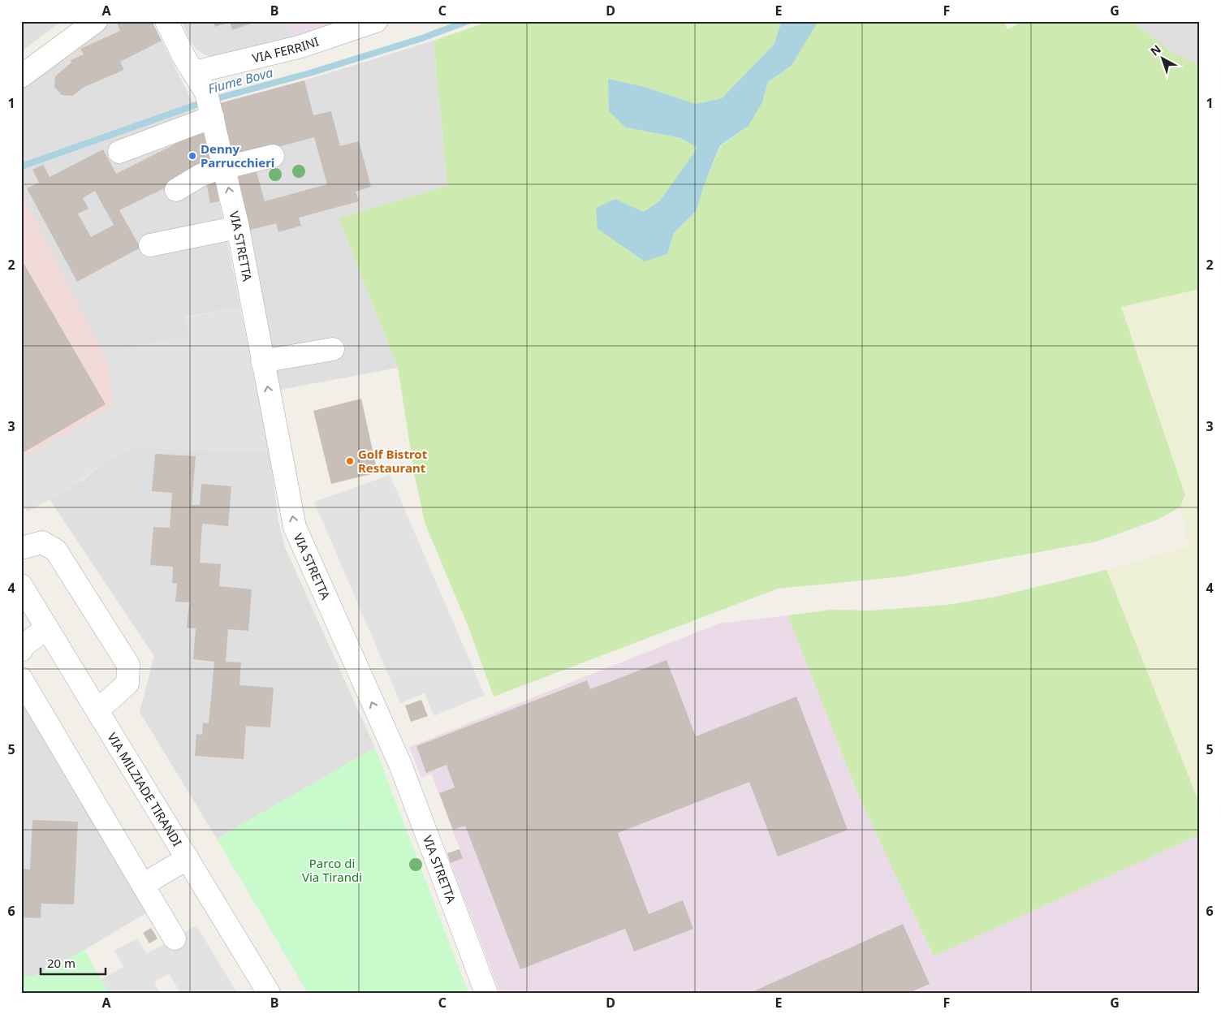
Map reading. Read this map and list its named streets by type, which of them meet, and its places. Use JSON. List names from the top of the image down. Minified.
{"streets":{"street":["VIA FERRINI","VIA STRETTA","VIA MILZIADE TIRANDI"]},"crossings":[["VIA FERRINI","VIA STRETTA"]],"one_way":["VIA STRETTA"],"water":["Fiume Bova"],"parks":["Parco di Via Tirandi"],"places":["Denny Parrucchieri","Golf Bistrot Restaurant"],"scale_bar":"20 m","north":"top left","grid":{"columns":["A","B","C","D","E","F","G"],"rows":["1","2","3","4","5","6"]}}
